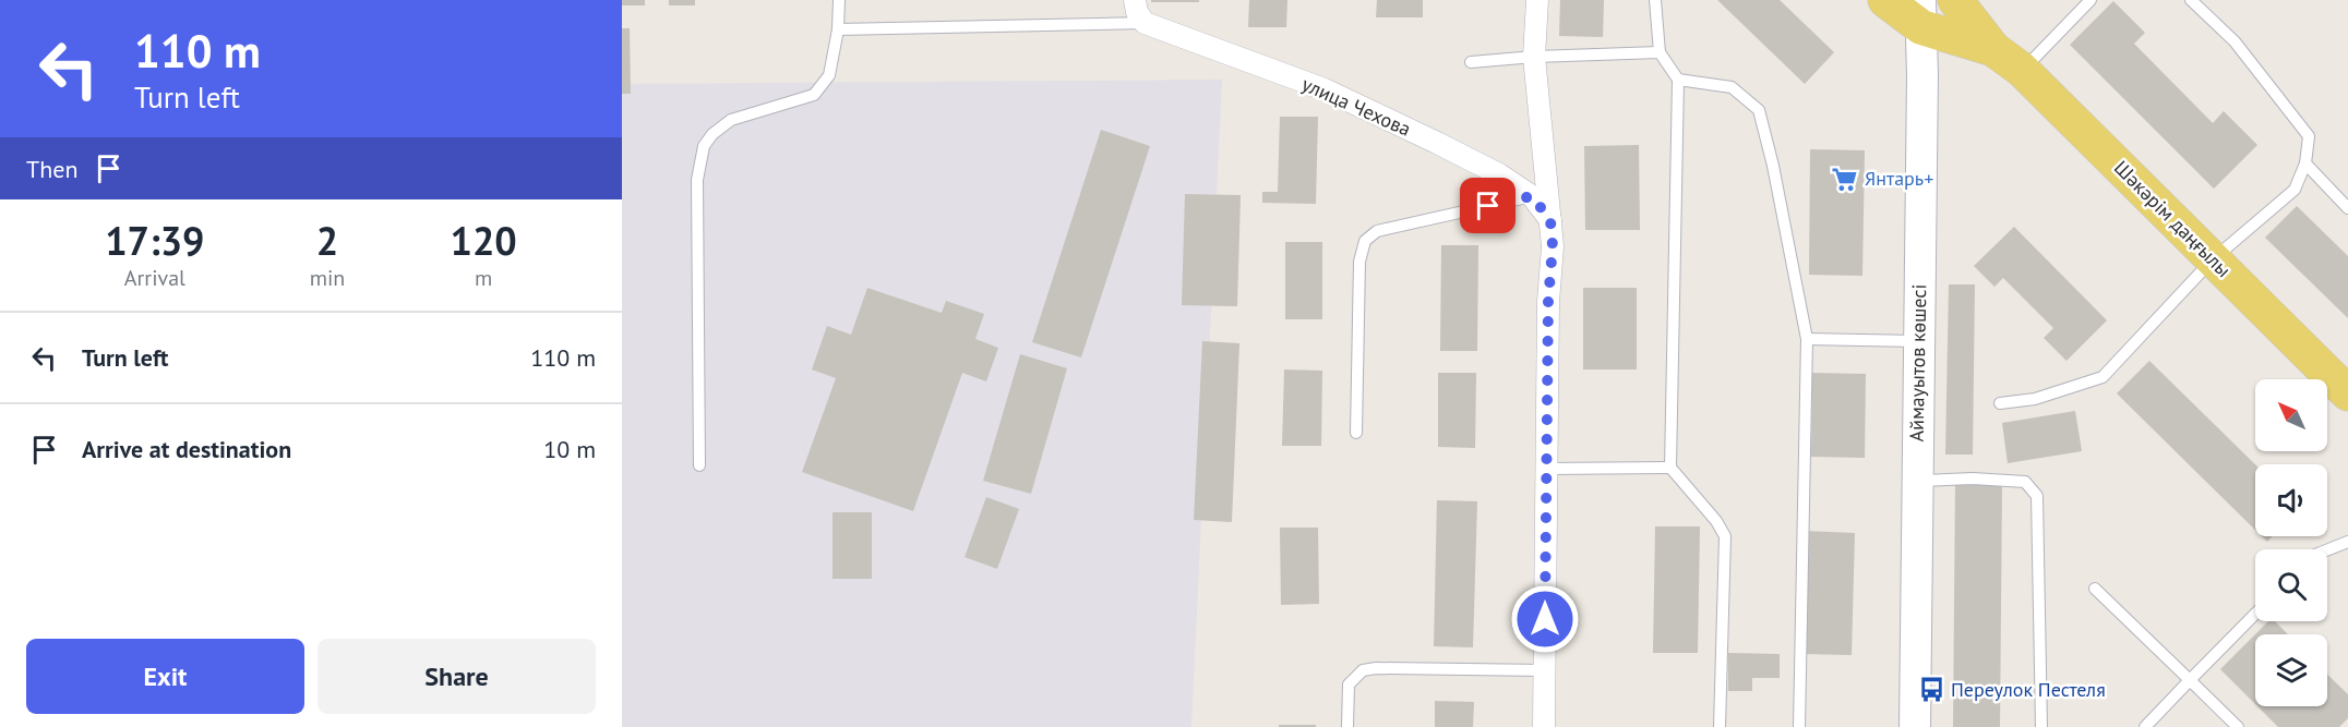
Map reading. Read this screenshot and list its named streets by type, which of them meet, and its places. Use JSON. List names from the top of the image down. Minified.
{"streets":{"main road":["Шәкәрім даңғылы"],"street":["улица Чехова","Аймауытов көшесі"]},"crossings":[["Шәкәрім даңғылы","Аймауытов көшесі"]],"places":{"supermarket":["Янтарь+"],"bus stop":["Переулок Пестеля"]},"north":"top left","page":{"turn":["110 m","Turn left"],"then":"Then","eta":["17:39","Arrival","2","min","120","m"],"list":[{"name":"Turn left","value":"110 m"},{"name":"Arrive at destination","value":"10 m"}],"buttons":["Exit","Share"]}}
